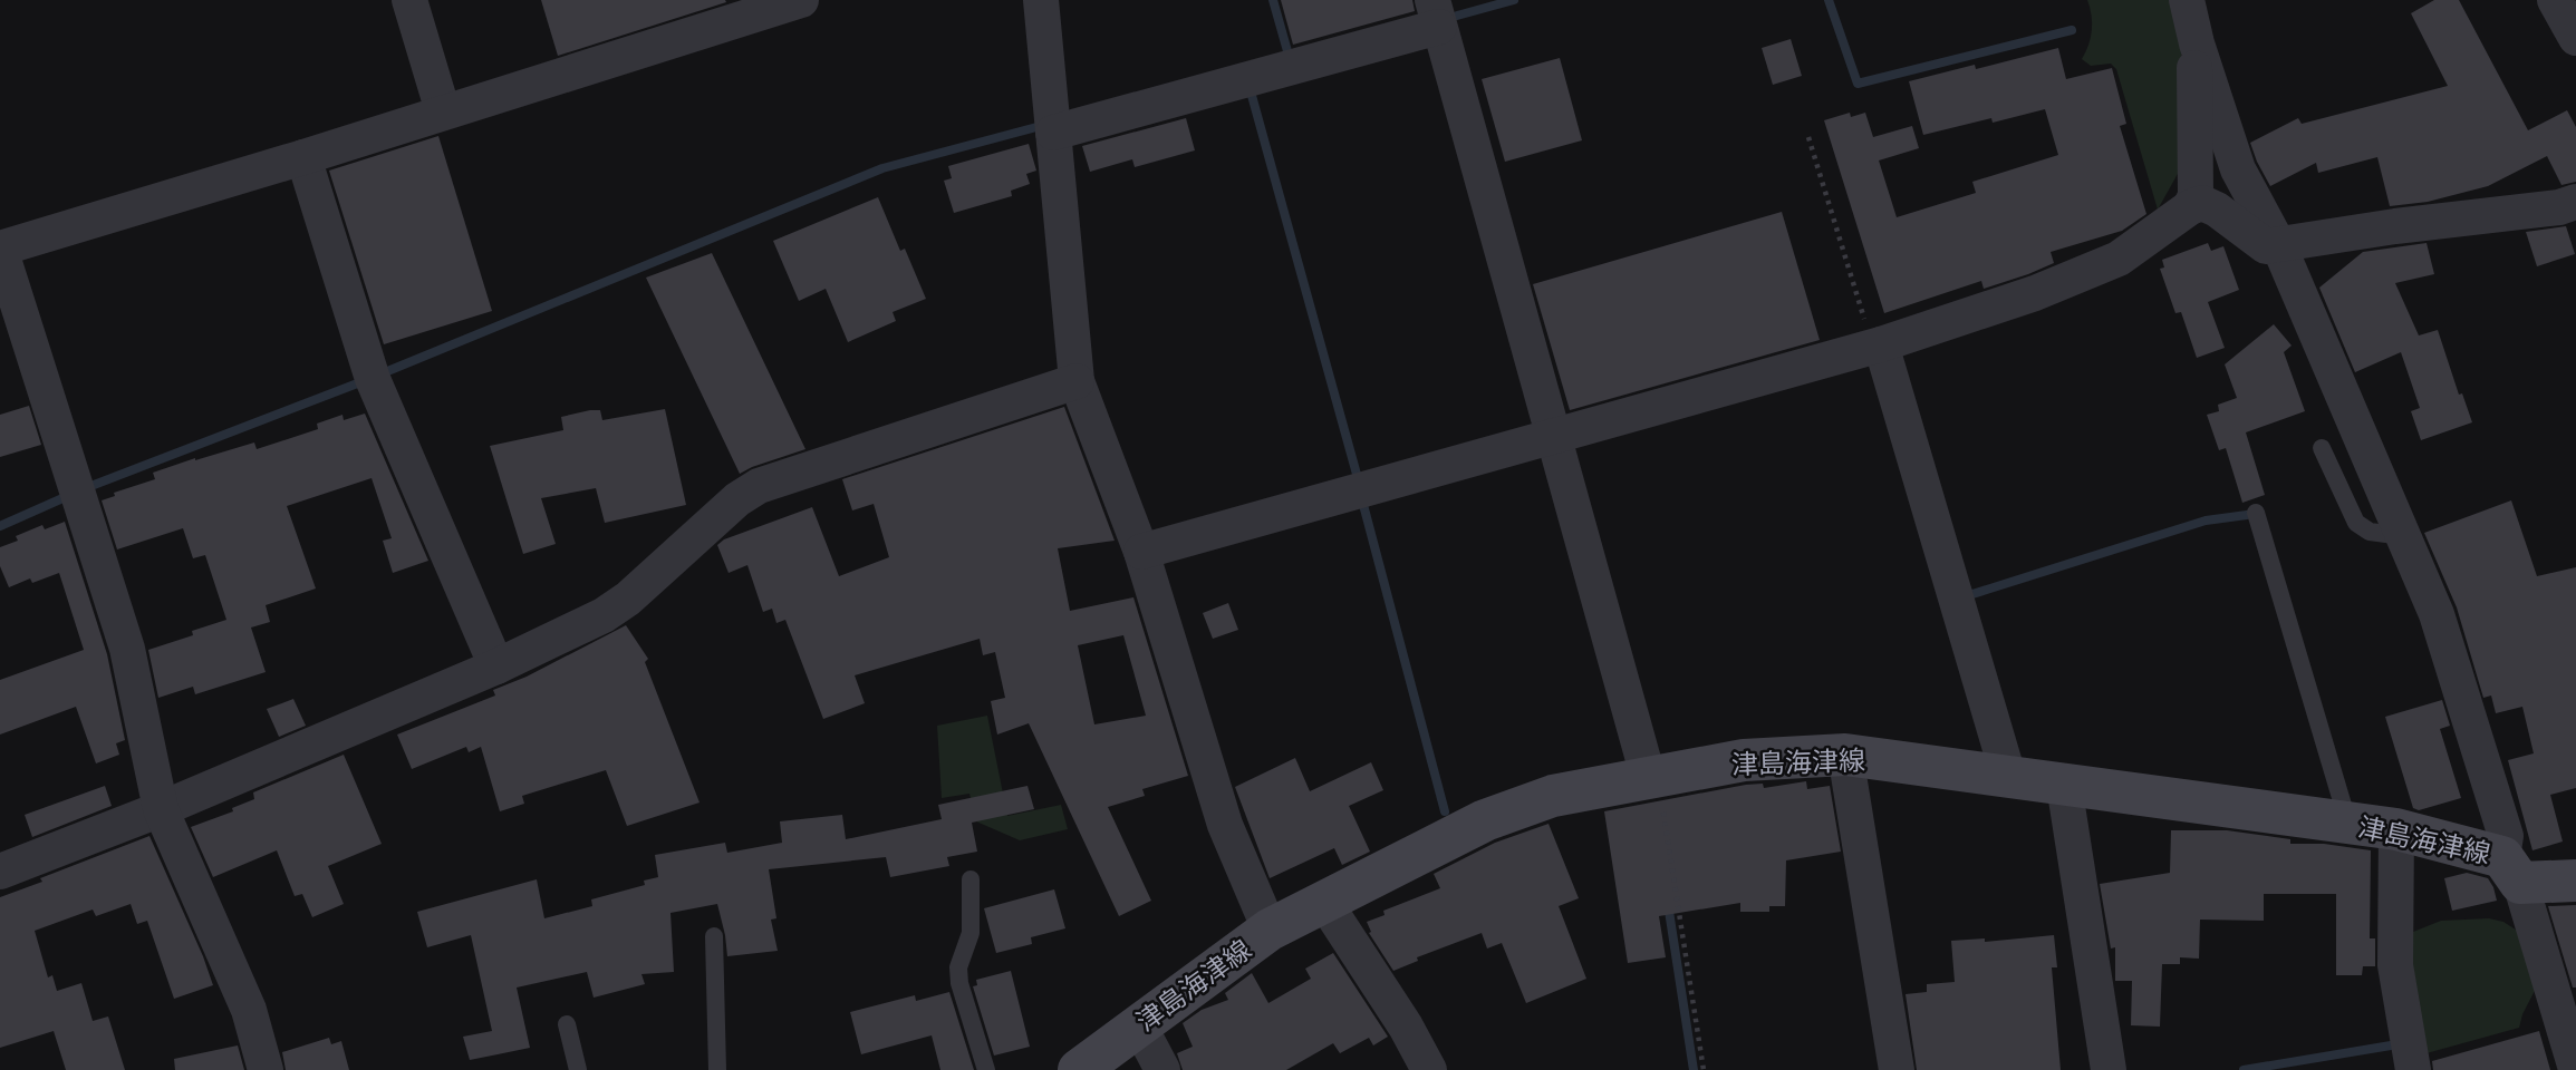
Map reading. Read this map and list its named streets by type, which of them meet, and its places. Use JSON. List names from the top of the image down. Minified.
{"streets":{"main road":["津島海津線"]}}
